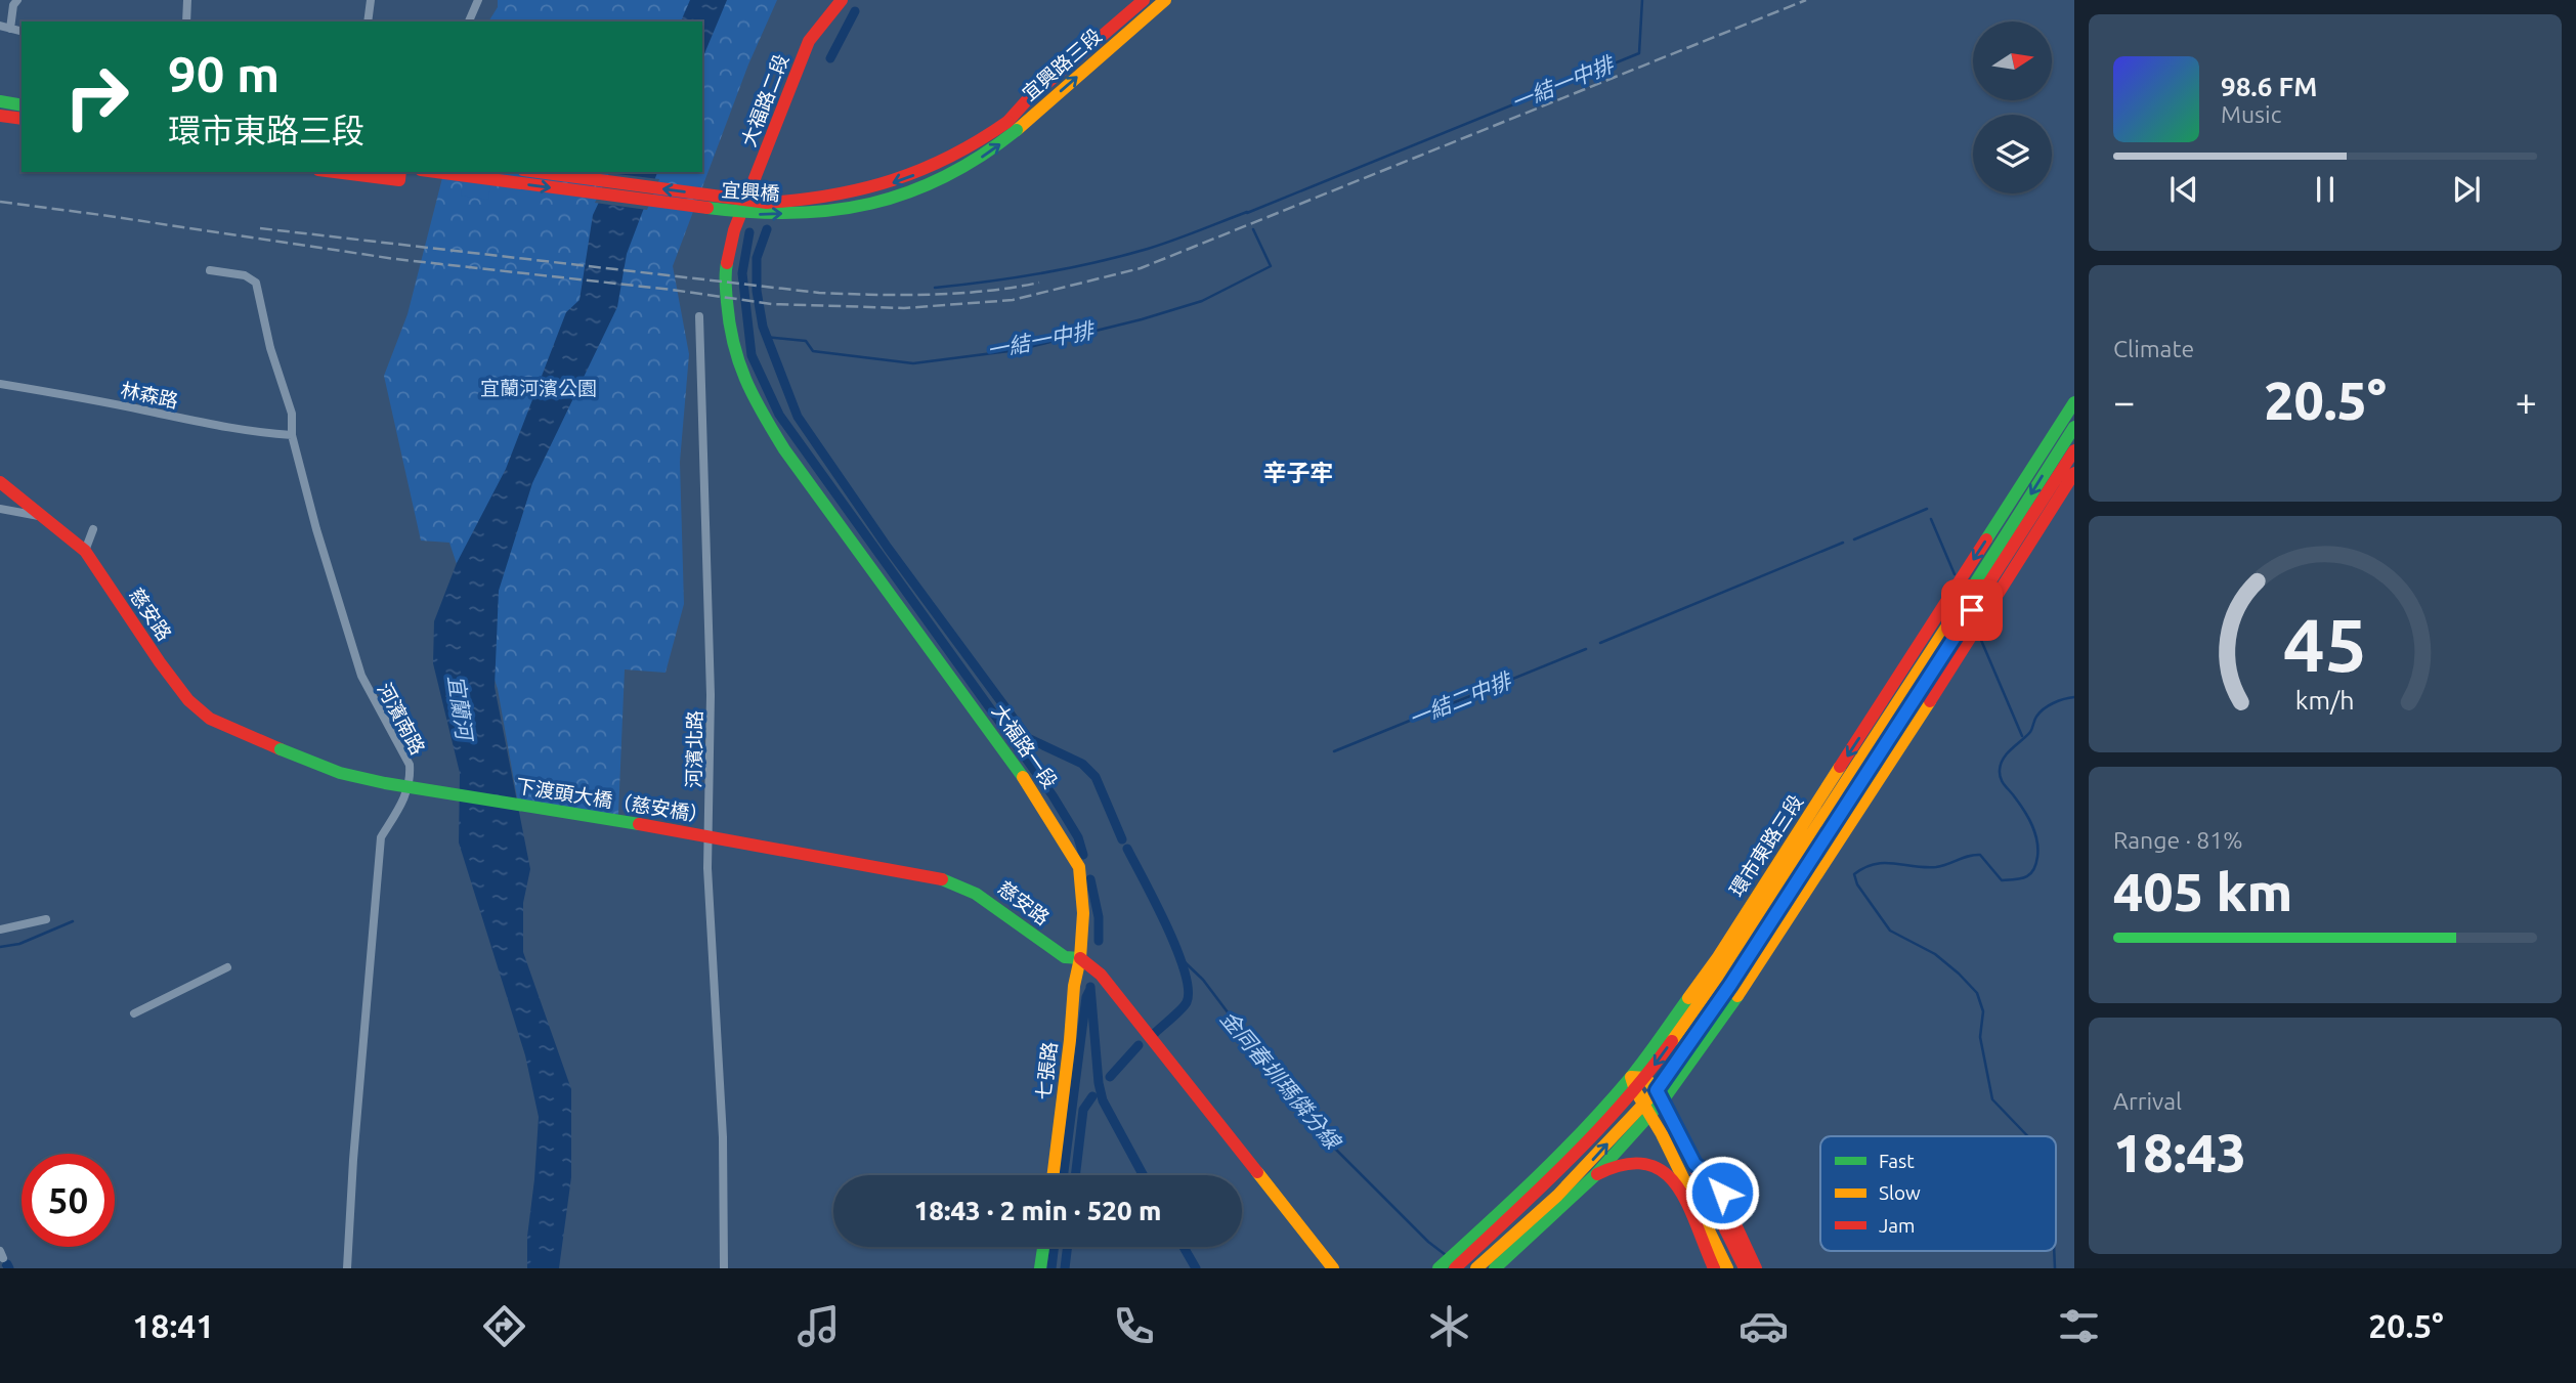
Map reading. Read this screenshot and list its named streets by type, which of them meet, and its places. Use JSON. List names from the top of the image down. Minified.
{"streets":{"main road":["宜興路三段","大福路二段","宜興橋","慈安路","大福路一段","下渡頭大橋（慈安橋）","環市東路三段","七張路"],"street":["林森路","河濱南路","河濱北路"]},"crossings":[["宜興路三段","宜興橋"],["大福路二段","大福路一段"],["林森路","河濱南路"],["慈安路","大福路一段"],["慈安路","下渡頭大橋（慈安橋）"],["慈安路","七張路"],["大福路一段","七張路"]],"districts":["辛子牢"],"water":["一結一中排","一結二中排","宜蘭河","金同春圳瑪僯分線"],"parks":["宜蘭河濱公園"],"legend":["Fast","Slow","Jam"],"north":"right","page":{"turn":["90 m","環市東路三段"],"song":["98.6 FM","Music"],"tile":["Climate",["Range · 81%","405 km"],["Arrival","18:43"]],"heat":["−","20.5°","+"],"limit":"50","trip":"18:43 · 2 min · 520 m","tabs":["18:41","20.5°"],"gauge":["45","km/h"]}}
